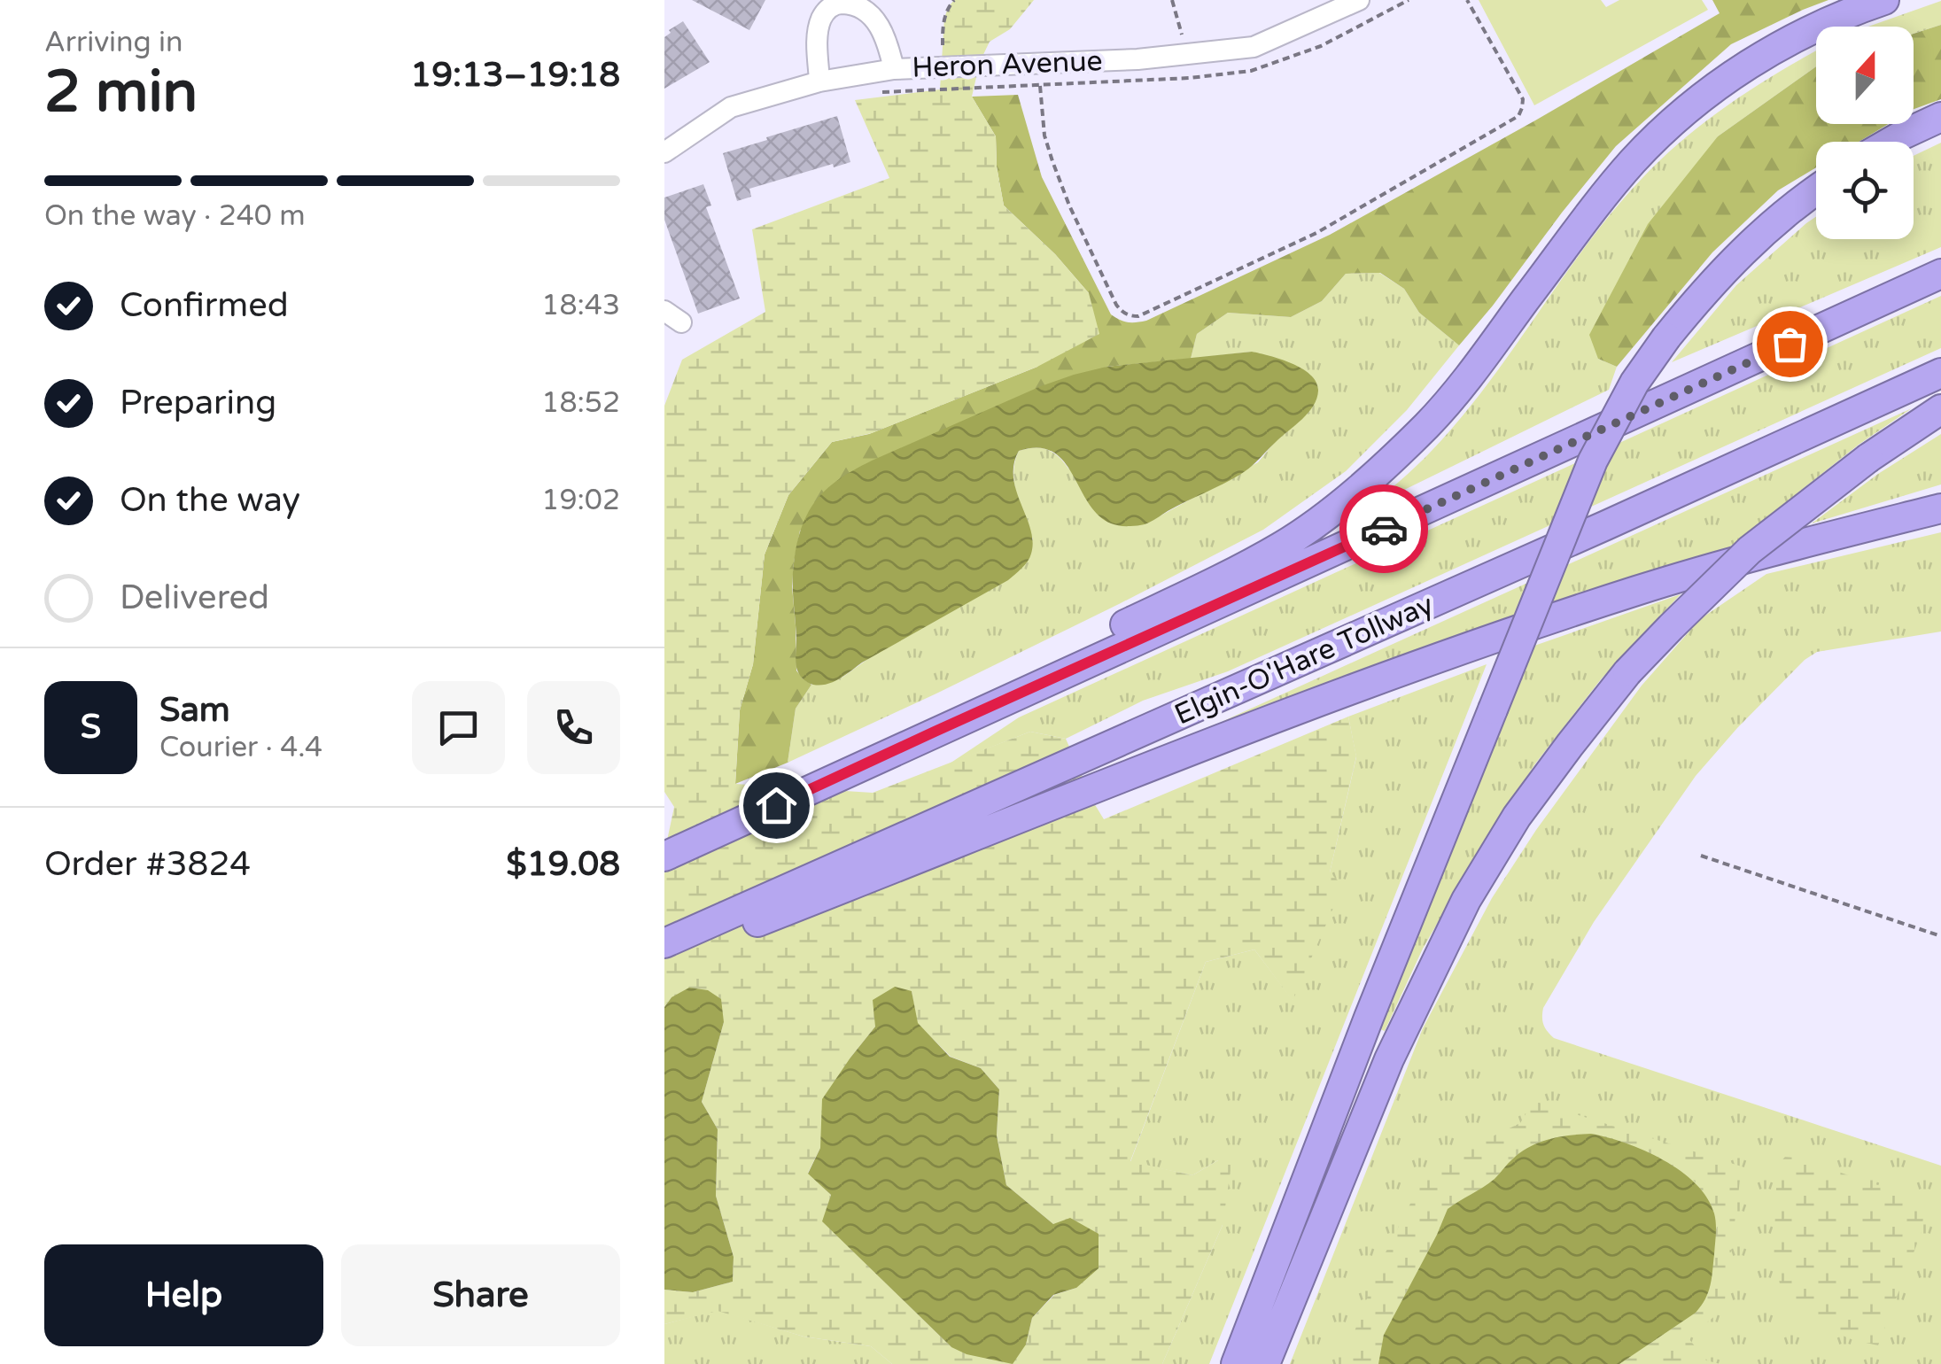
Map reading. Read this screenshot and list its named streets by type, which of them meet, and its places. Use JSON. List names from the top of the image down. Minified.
{"streets":{"highway":["Elgin-O'Hare Tollway"],"street":["Heron Avenue"]},"north":"top","page":{"heading":["2 min","Arriving in","19:13–19:18"],"panel":["Sam","Courier · 4.4","Order #3824","$19.08"],"bar":"On the way · 240 m","list":[["Confirmed","18:43"],["Preparing","18:52"],["On the way","19:02"],"Delivered"],"round":"S","buttons":["Help","Share"]}}
